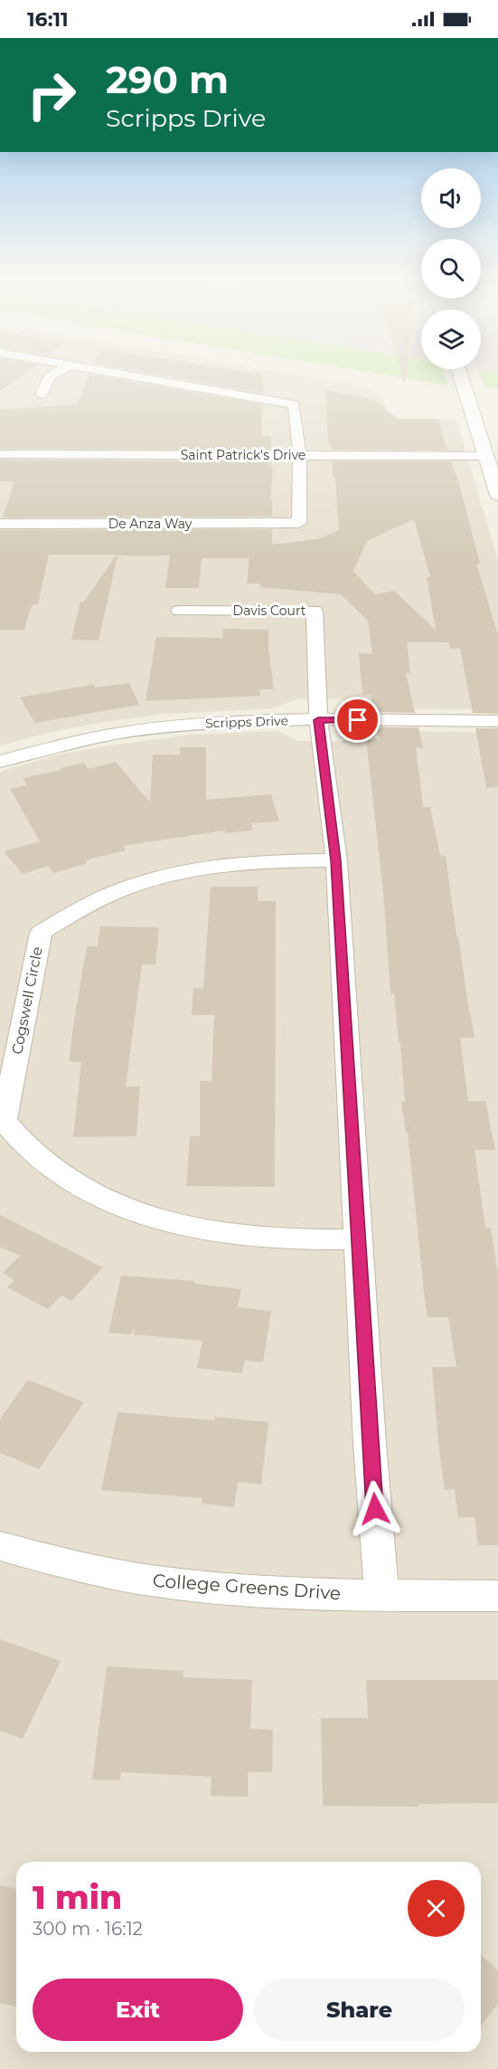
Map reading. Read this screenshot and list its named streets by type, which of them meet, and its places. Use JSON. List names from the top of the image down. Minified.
{"streets":{"street":["Saint Patrick's Drive","De Anza Way","Davis Court","Scripps Drive","Cogswell Circle","College Greens Drive"]},"crossings":[["Saint Patrick's Drive","De Anza Way"],["Davis Court","Scripps Drive"]],"page":{"status":"16:11","turn":["290 m","Scripps Drive"],"heading":["1 min","300 m · 16:12"],"buttons":["Exit","Share"]}}
